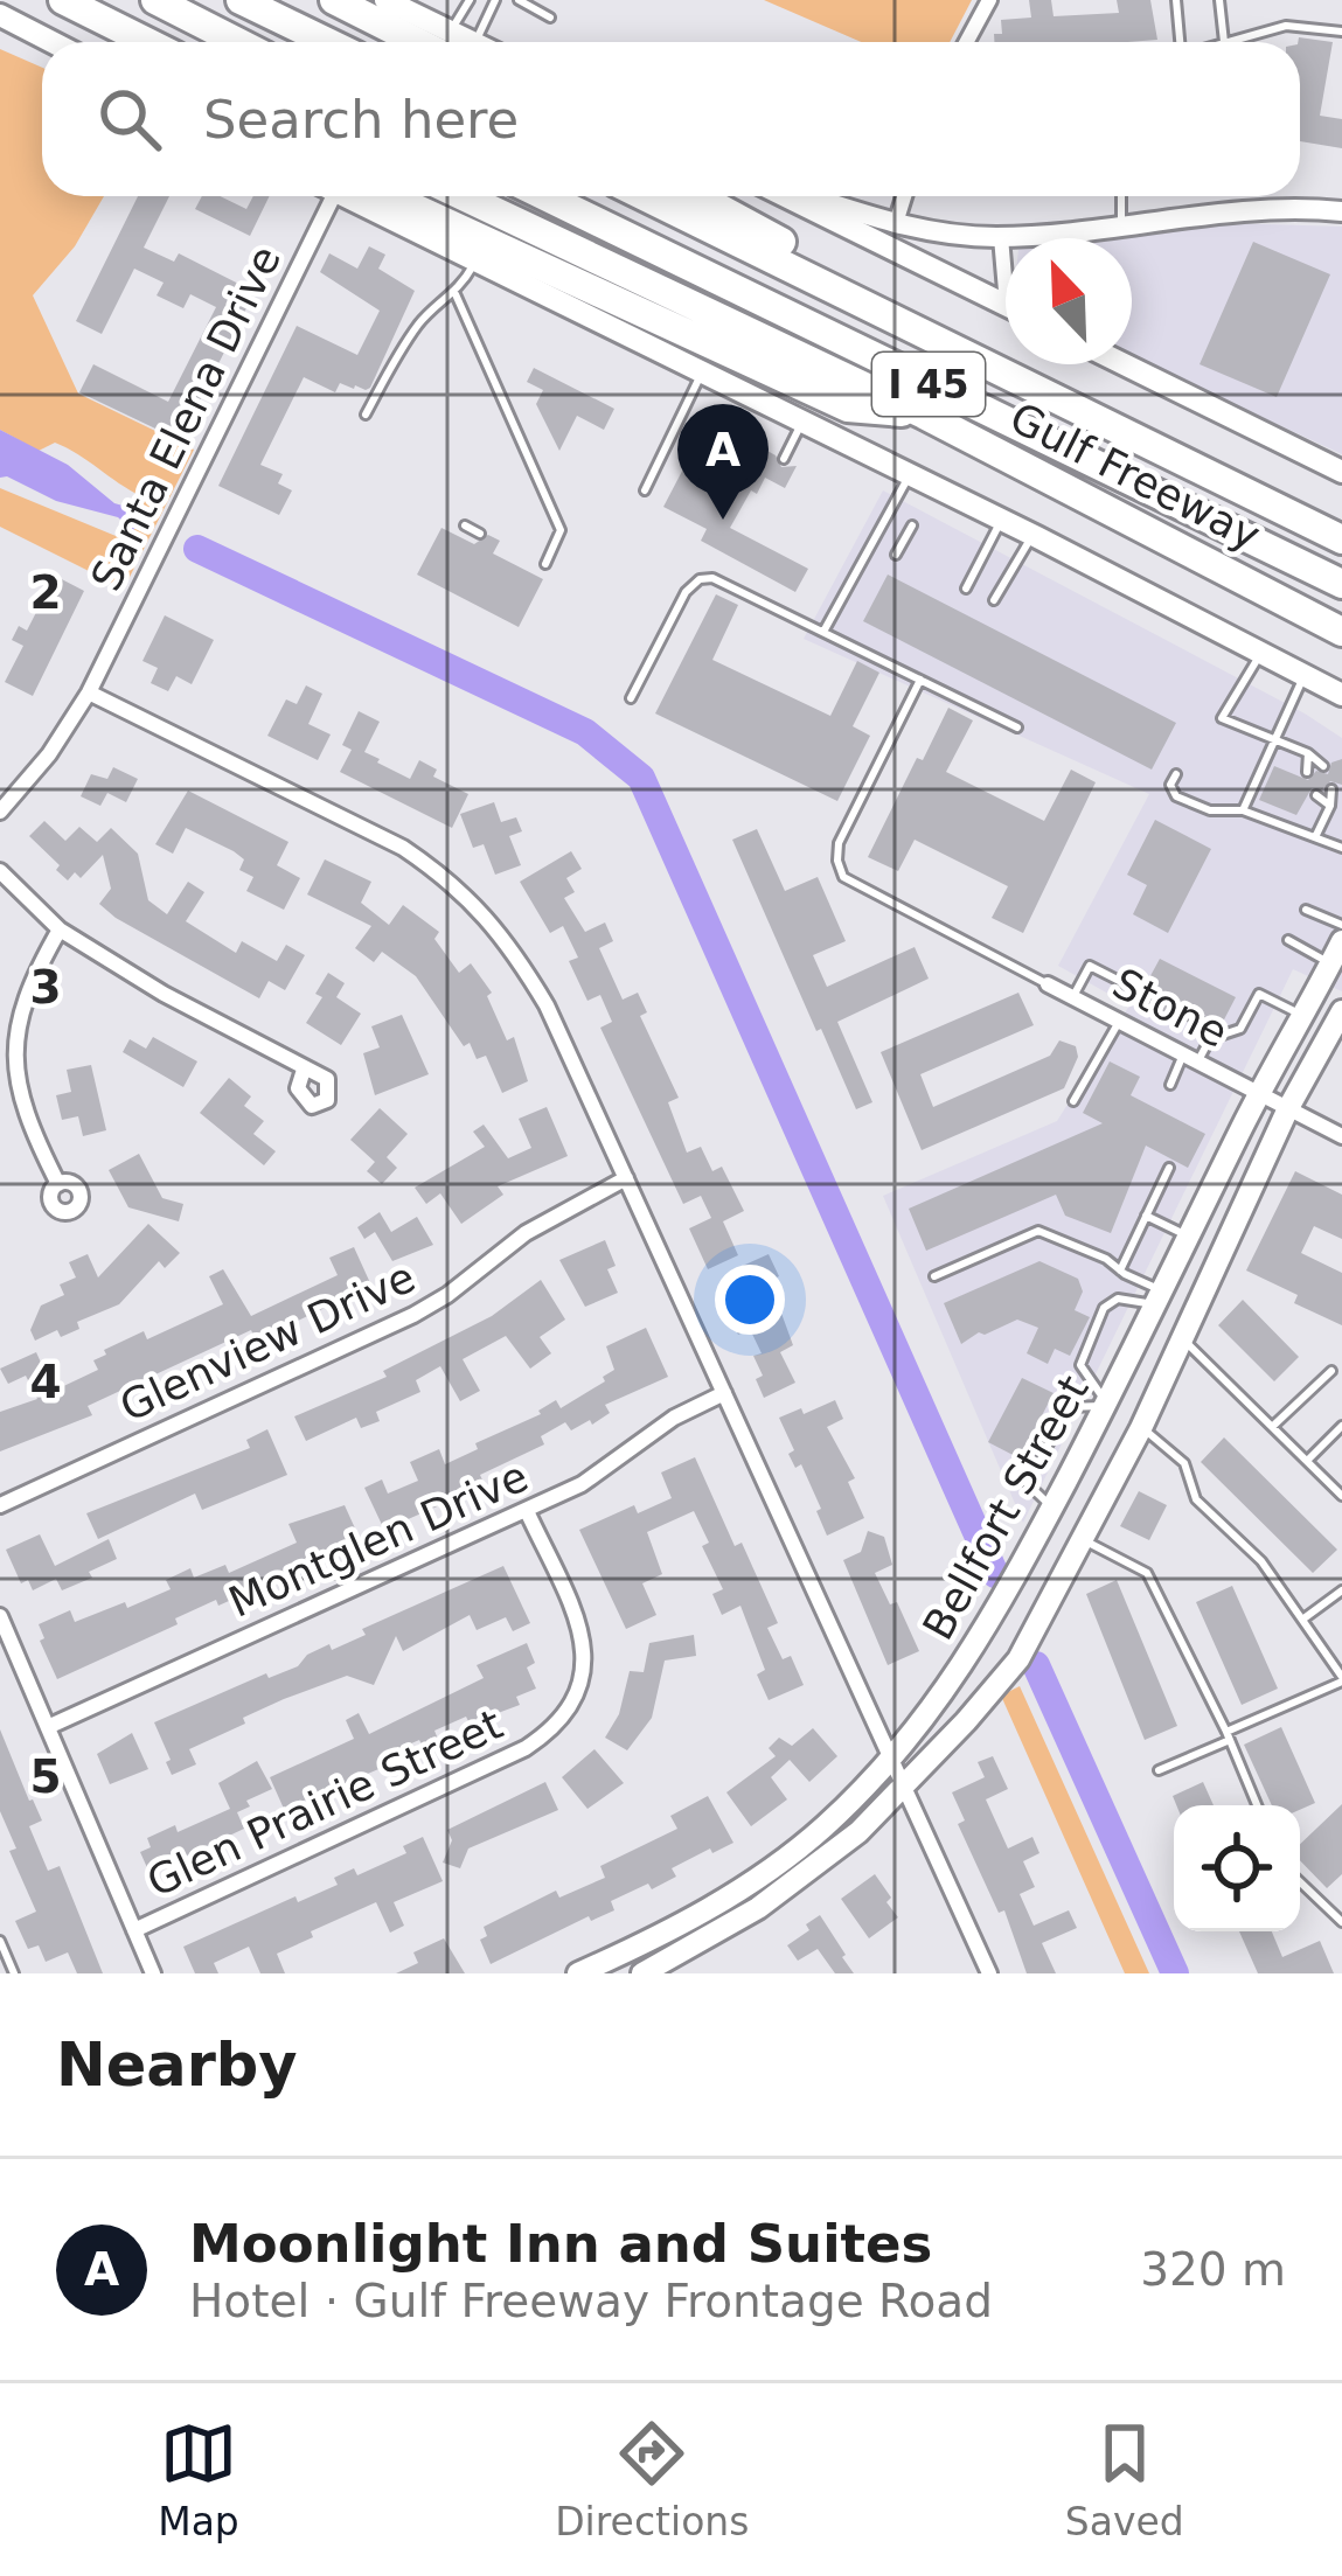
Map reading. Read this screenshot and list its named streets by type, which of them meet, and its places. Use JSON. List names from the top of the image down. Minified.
{"streets":{"highway":["I 45","Gulf Freeway"],"main road":["Bellfort Street"],"street":["Santa Elena Drive","Stone","Glenview Drive","Montglen Drive","Glen Prairie Street"]},"crossings":[["Stone","Bellfort Street"],["Montglen Drive","Glen Prairie Street"]],"north":"top left","page":{"search":"Search here","pins":"A","heading":"Nearby","list":[{"mark":"A","name":"Moonlight Inn and Suites","note":"Hotel · Gulf Freeway Frontage Road","value":"320 m"}],"nav":["Map","Directions","Saved"]},"grid":{"rows":["2","3","4","5"]}}
